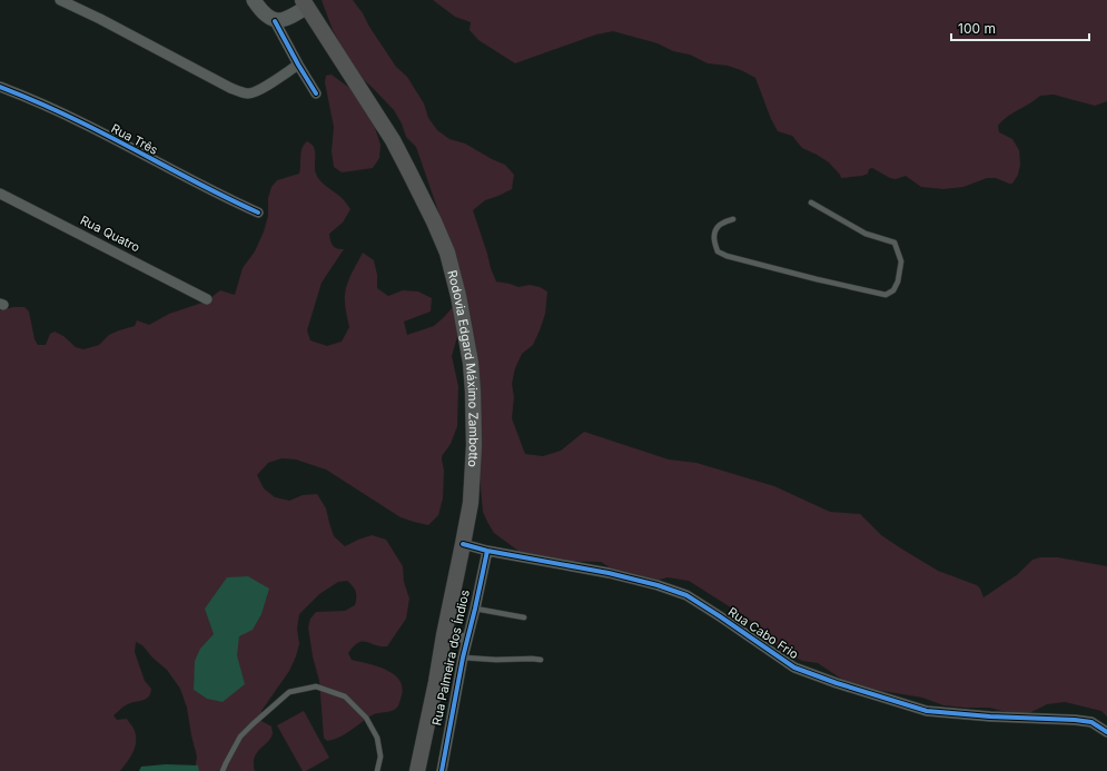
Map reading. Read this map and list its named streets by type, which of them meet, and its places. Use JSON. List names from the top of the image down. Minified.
{"streets":{"main road":["Rodovia Edgard Máximo Zambotto"],"street":["Rua Três","Rua Quatro","Rua Cabo Frio","Rua Palmeira dos Índios"]},"crossings":[["Rodovia Edgard Máximo Zambotto","Rua Cabo Frio"],["Rua Cabo Frio","Rua Palmeira dos Índios"]],"scale_bar":"100 m"}
